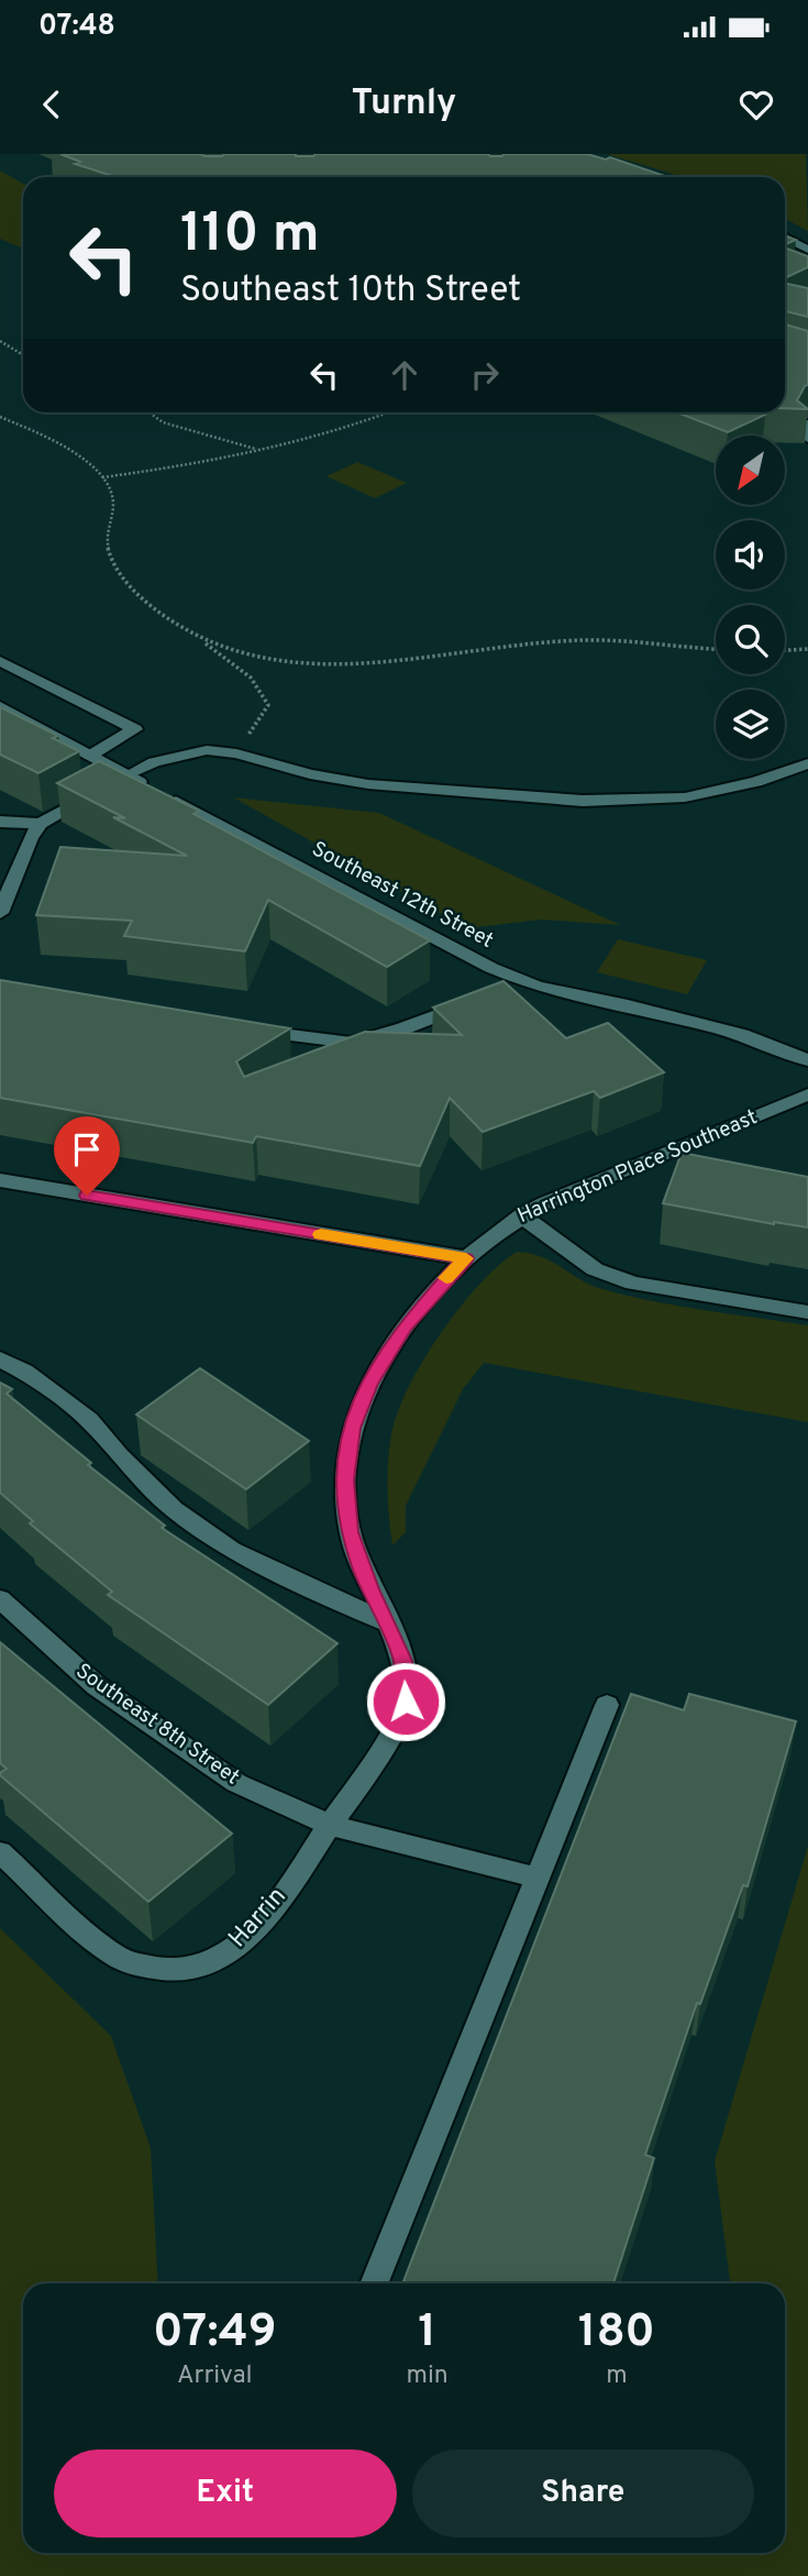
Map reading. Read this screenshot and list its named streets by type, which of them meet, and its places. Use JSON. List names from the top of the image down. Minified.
{"streets":{"street":["Southeast 12th Street","Harrington Place Southeast","Southeast 8th Street","Harrin"]},"crossings":[["Harrington Place Southeast","Southeast 8th Street"],["Harrington Place Southeast","Harrin"],["Southeast 8th Street","Harrin"]],"north":"bottom left","page":{"status":"07:48","header":"Turnly","turn":["110 m","Southeast 10th Street"],"eta":["07:49","Arrival","1","min","180","m"],"buttons":["Exit","Share"]}}
